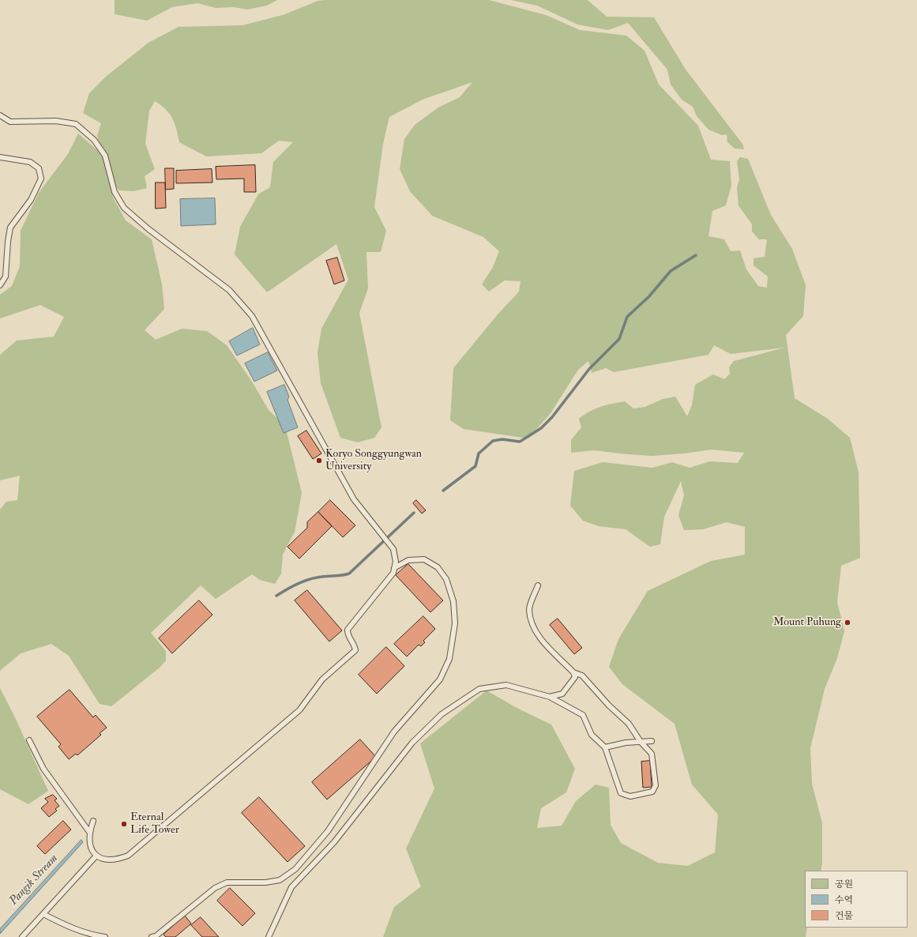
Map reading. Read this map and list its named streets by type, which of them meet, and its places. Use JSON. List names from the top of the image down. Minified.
{"water":["Pangik Stream"],"places":["Koryo Songgyungwan University","Mount Puhung","Eternal Life Tower"],"legend":["공원","수역","건물"]}
